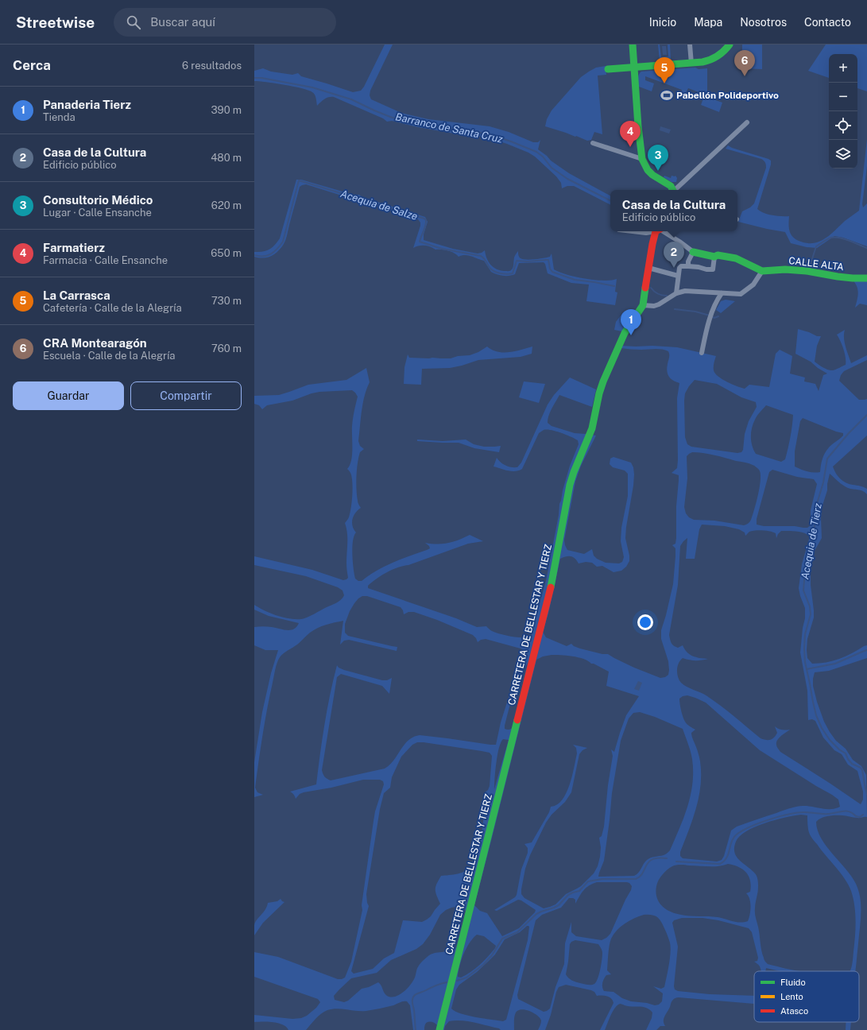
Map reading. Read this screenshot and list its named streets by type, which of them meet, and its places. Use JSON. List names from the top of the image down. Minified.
{"streets":{"street":["CALLE ALTA","CARRETERA DE BELLESTAR Y TIERZ"]},"water":["Barranco de Santa Cruz","Acequia de Salze","Acequia de Tierz"],"places":{"sports":["Pabellón Polideportivo"]},"legend":["Fluido","Lento","Atasco"],"page":{"header":"Streetwise","search":"Buscar aquí","nav":["Inicio","Mapa","Nosotros","Contacto"],"heading":["Cerca","6 resultados"],"pins":["6","5","4","3","2","1"],"map_buttons":["+","−"],"list":[{"mark":"1","name":"Panaderia Tierz","note":"Tienda","value":"390 m"},{"mark":"2","name":"Casa de la Cultura","note":"Edificio público","value":"480 m"},{"mark":"3","name":"Consultorio Médico","note":"Lugar · Calle Ensanche","value":"620 m"},{"mark":"4","name":"Farmatierz","note":"Farmacia · Calle Ensanche","value":"650 m"},{"mark":"5","name":"La Carrasca","note":"Cafetería · Calle de la Alegría","value":"730 m"},{"mark":"6","name":"CRA Montearagón","note":"Escuela · Calle de la Alegría","value":"760 m"}],"popup":["Casa de la Cultura","Edificio público"],"buttons":["Guardar","Compartir"]}}
